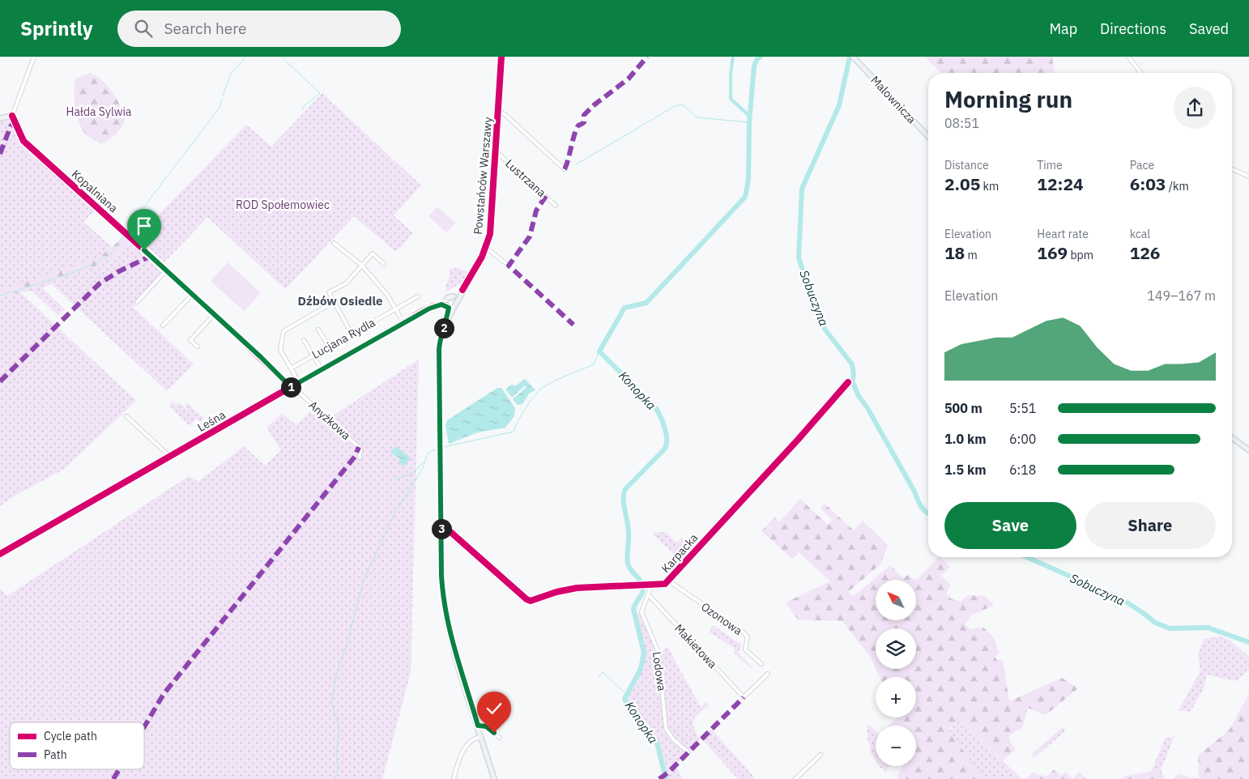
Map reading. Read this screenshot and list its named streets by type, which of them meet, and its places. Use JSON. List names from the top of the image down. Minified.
{"streets":{"street":["Malownicza","Powstańców Warszawy","Lustrzana","Kopalniana","Lucjana Rydla","Anyżkowa","Leśna","Karpacka","Ozonowa","Makietowa","Lodowa"]},"crossings":[["Powstańców Warszawy","Lustrzana"],["Powstańców Warszawy","Leśna"],["Kopalniana","Anyżkowa"],["Kopalniana","Leśna"],["Anyżkowa","Leśna"],["Karpacka","Ozonowa"],["Karpacka","Lodowa"],["Makietowa","Lodowa"]],"districts":["Dźbów Osiedle"],"water":["Sobuczyna","Konopka"],"parks":["Hałda Sylwia","ROD Społemowiec"],"legend":["Cycle path","Path"],"north":"top left","page":{"header":"Sprintly","search":"Search here","nav":["Map","Directions","Saved"],"heading":["Morning run","08:51"],"stats":[["Distance","2.05 km"],["Time","12:24"],["Pace","6:03 /km"],["Elevation","18 m"],["Heart rate","169 bpm"],["kcal","126"]],"chart":["Elevation","149–167 m"],"pins":["2","1","3"],"list":[{"name":"500 m","note":"5:51"},{"name":"1.0 km","note":"6:00"},{"name":"1.5 km","note":"6:18"}],"buttons":["Save","Share"],"map_buttons":["+","−"]}}
